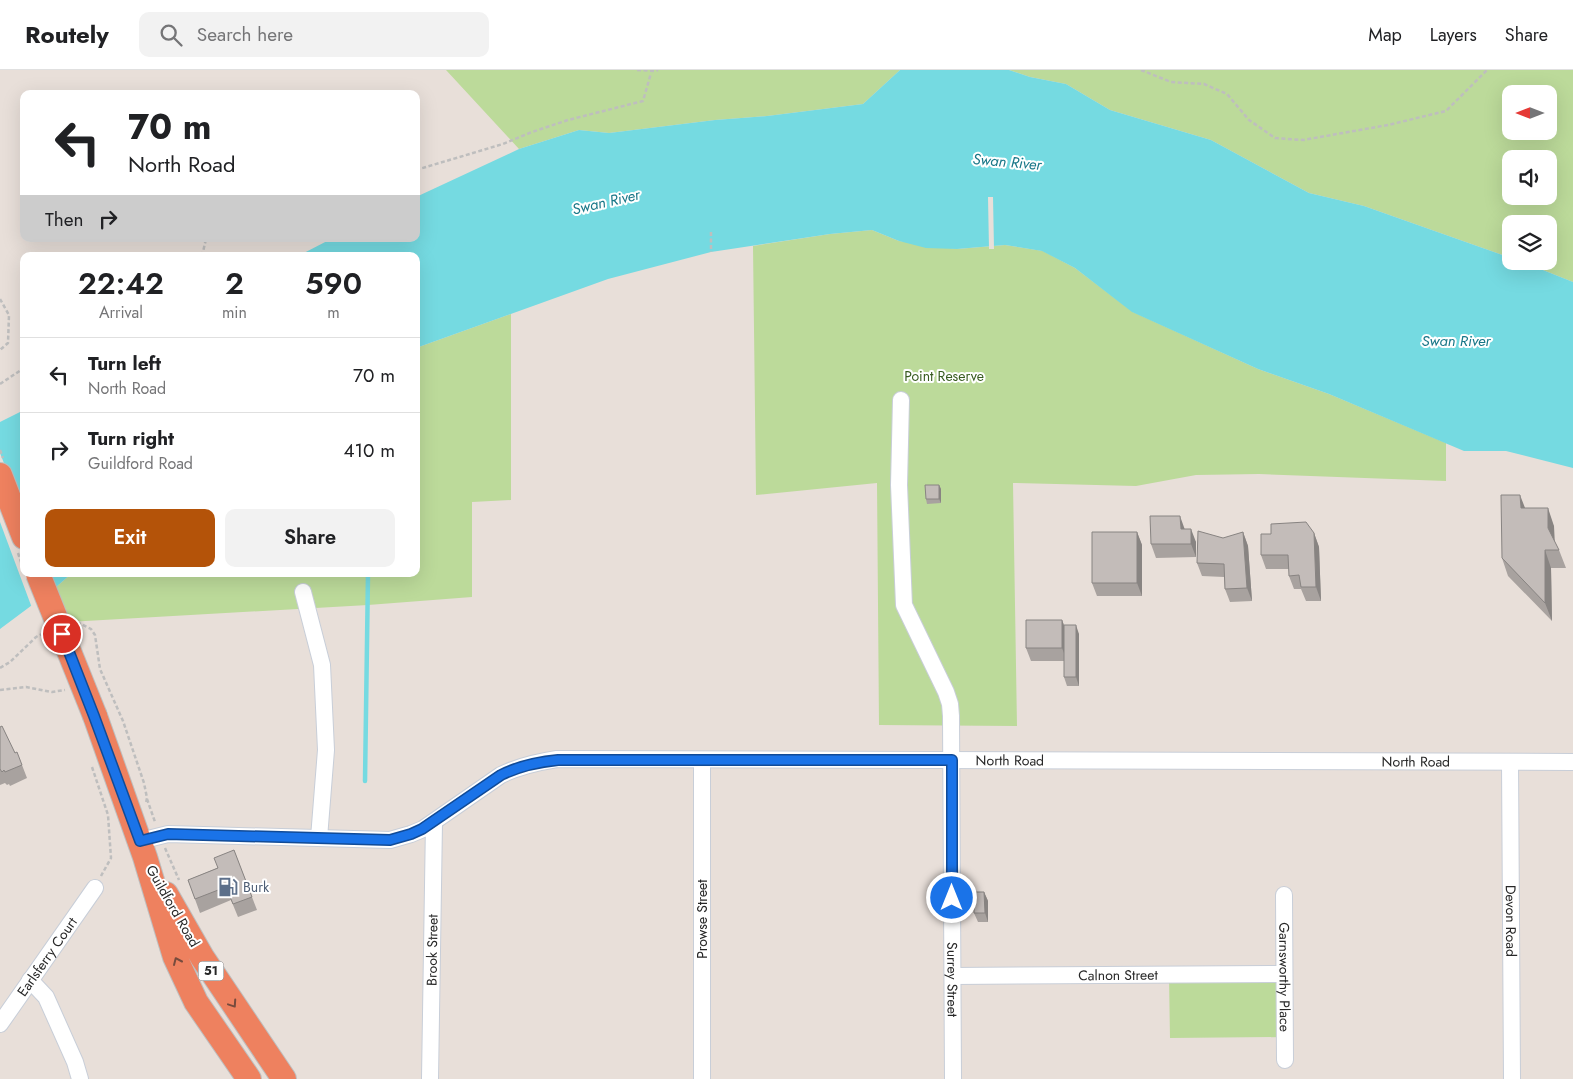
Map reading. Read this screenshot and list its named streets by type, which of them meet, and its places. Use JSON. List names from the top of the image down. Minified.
{"streets":{"highway":["Guildford Road","51"],"street":["North Road","Prowse Street","Devon Road","Brook Street","Earlsferry Court","Calnon Street","Garnsworthy Place","Surrey Street"]},"crossings":[["North Road","Guildford Road"],["North Road","Prowse Street"],["North Road","Devon Road"],["North Road","Brook Street"],["North Road","Surrey Street"],["Calnon Street","Garnsworthy Place"],["Calnon Street","Surrey Street"]],"water":["Swan River"],"parks":["Point Reserve"],"places":{"fuel station":["Burk"]},"north":"left","page":{"header":"Routely","search":"Search here","nav":["Map","Layers","Share"],"turn":["70 m","North Road"],"then":"Then","eta":["22:42","Arrival","2","min","590","m"],"list":[{"name":"Turn left","note":"North Road","value":"70 m"},{"name":"Turn right","note":"Guildford Road","value":"410 m"}],"buttons":["Exit","Share"]}}
